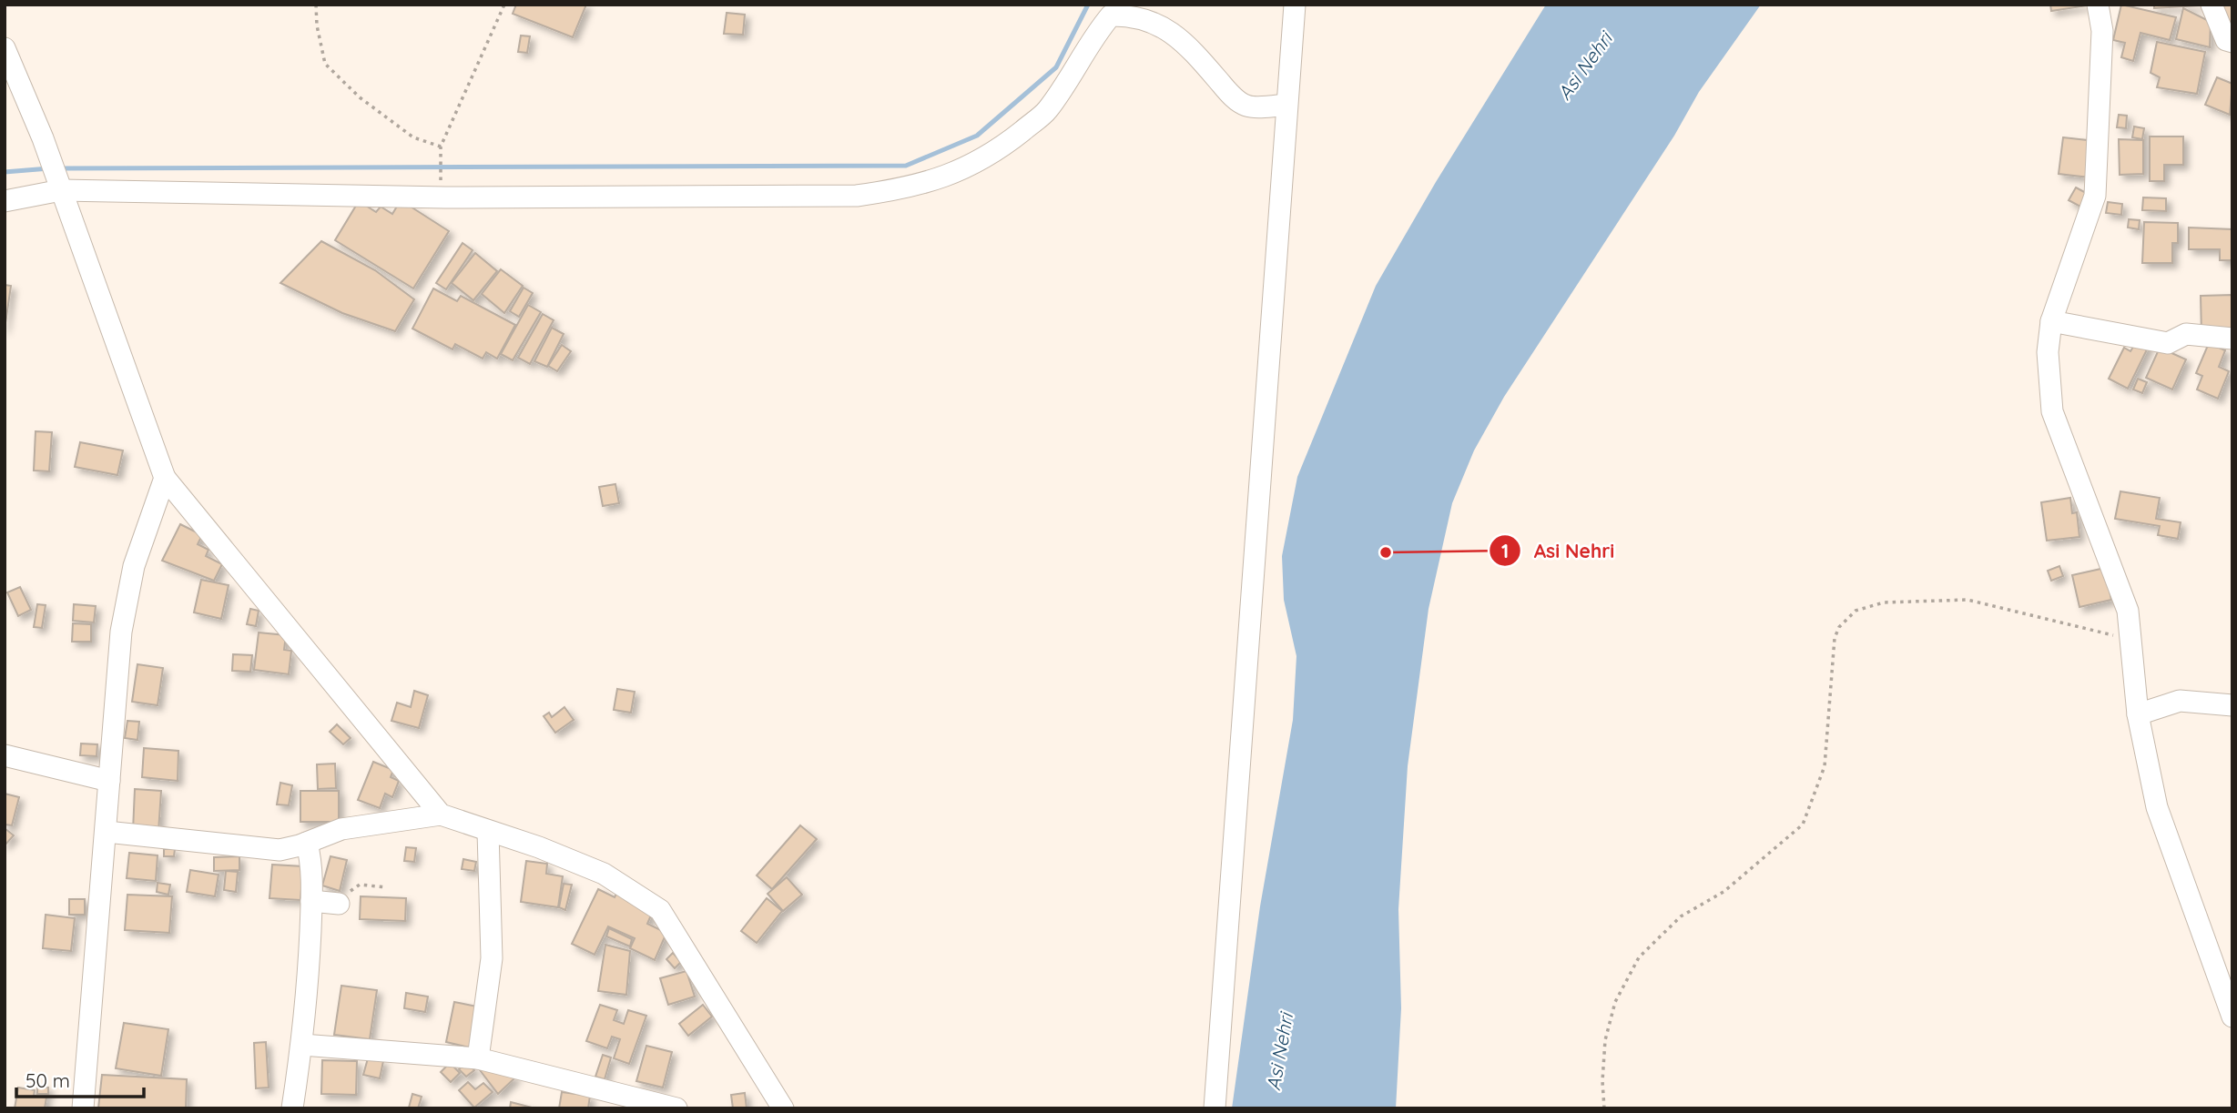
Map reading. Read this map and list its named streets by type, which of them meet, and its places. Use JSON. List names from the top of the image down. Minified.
{"water":["Asi Nehri"],"places":["Asi Nehri"],"scale_bar":"50 m"}
